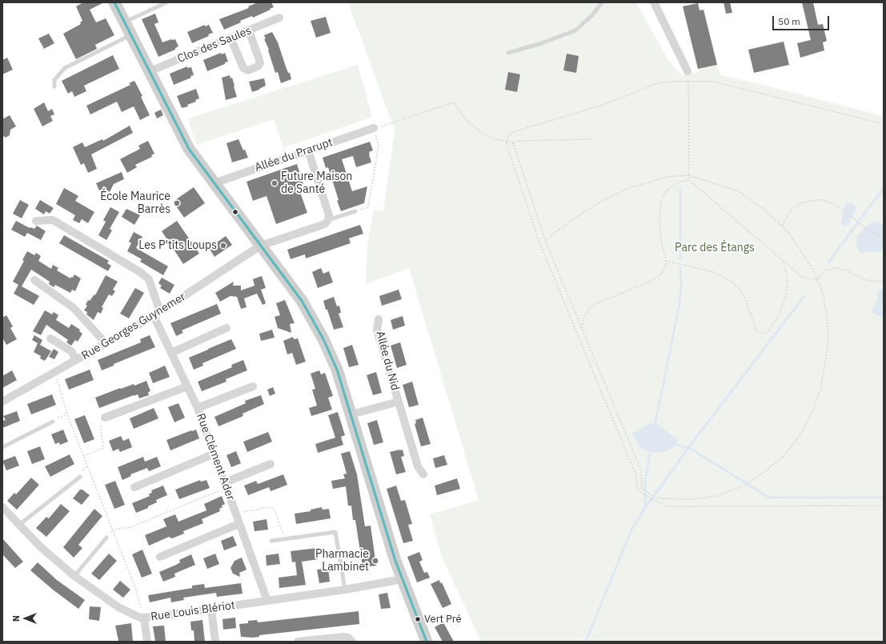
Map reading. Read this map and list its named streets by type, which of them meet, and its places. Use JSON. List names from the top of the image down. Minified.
{"streets":{"street":["Clos des Saules","Allée du Prarupt","Rue Georges Guynemer","Allée du Nid","Rue Clément Ader","Rue Louis Blériot"]},"crossings":[["Rue Georges Guynemer","Rue Clément Ader"],["Rue Clément Ader","Rue Louis Blériot"]],"parks":["Parc des Étangs"],"places":["Future Maison de Santé","École Maurice Barrès","Les P'tits Loups","Pharmacie Lambinet","Vert Pré"],"scale_bar":"50 m","north":"left"}
